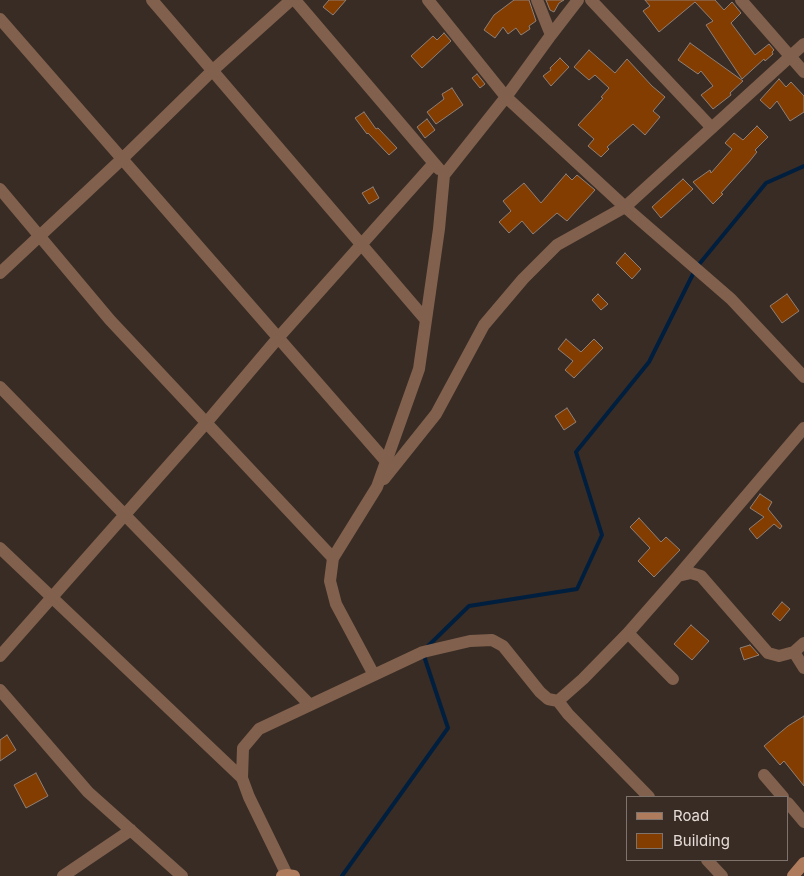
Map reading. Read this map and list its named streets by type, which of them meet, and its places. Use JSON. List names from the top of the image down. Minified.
{"legend":["Road","Building"]}
